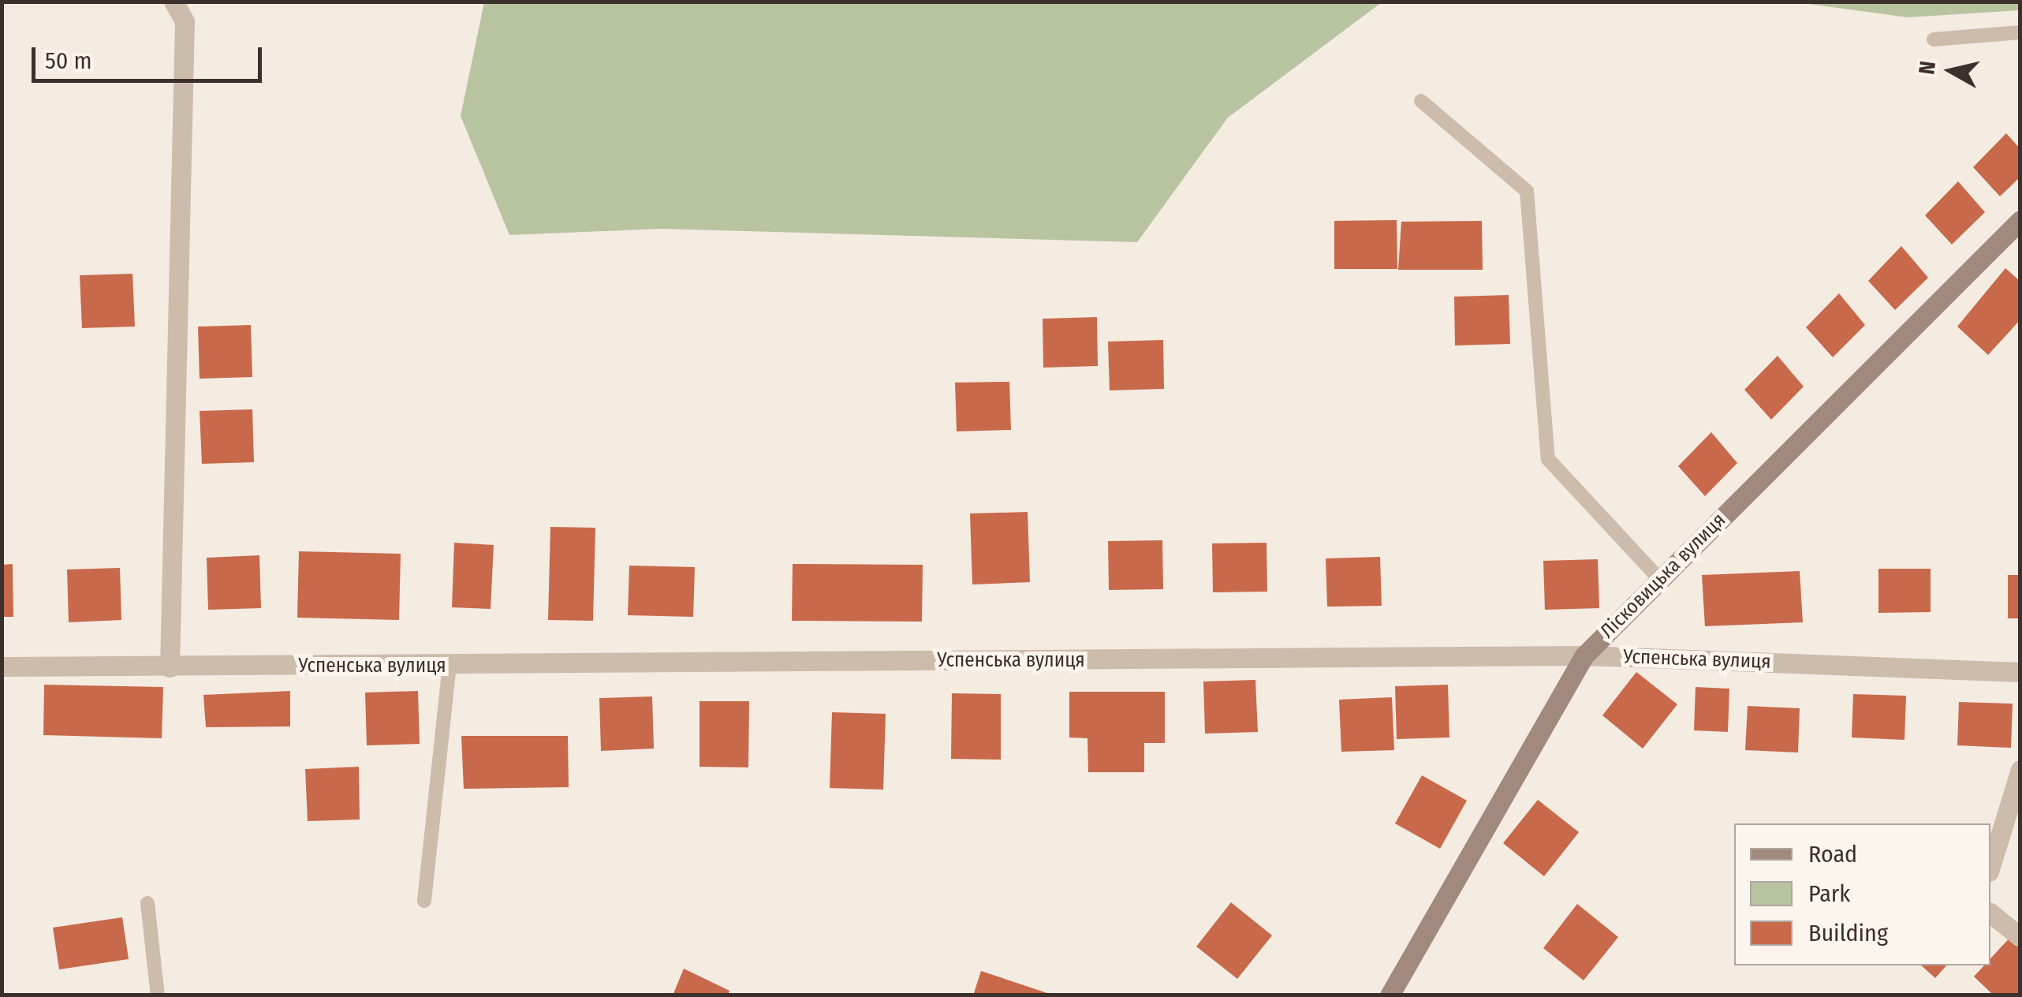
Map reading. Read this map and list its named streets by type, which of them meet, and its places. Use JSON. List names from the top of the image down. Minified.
{"streets":{"main road":["Лісковицька вулиця"],"street":["Успенська вулиця"]},"crossings":[["Лісковицька вулиця","Успенська вулиця"]],"legend":["Road","Park","Building"],"scale_bar":"50 m","north":"left"}
